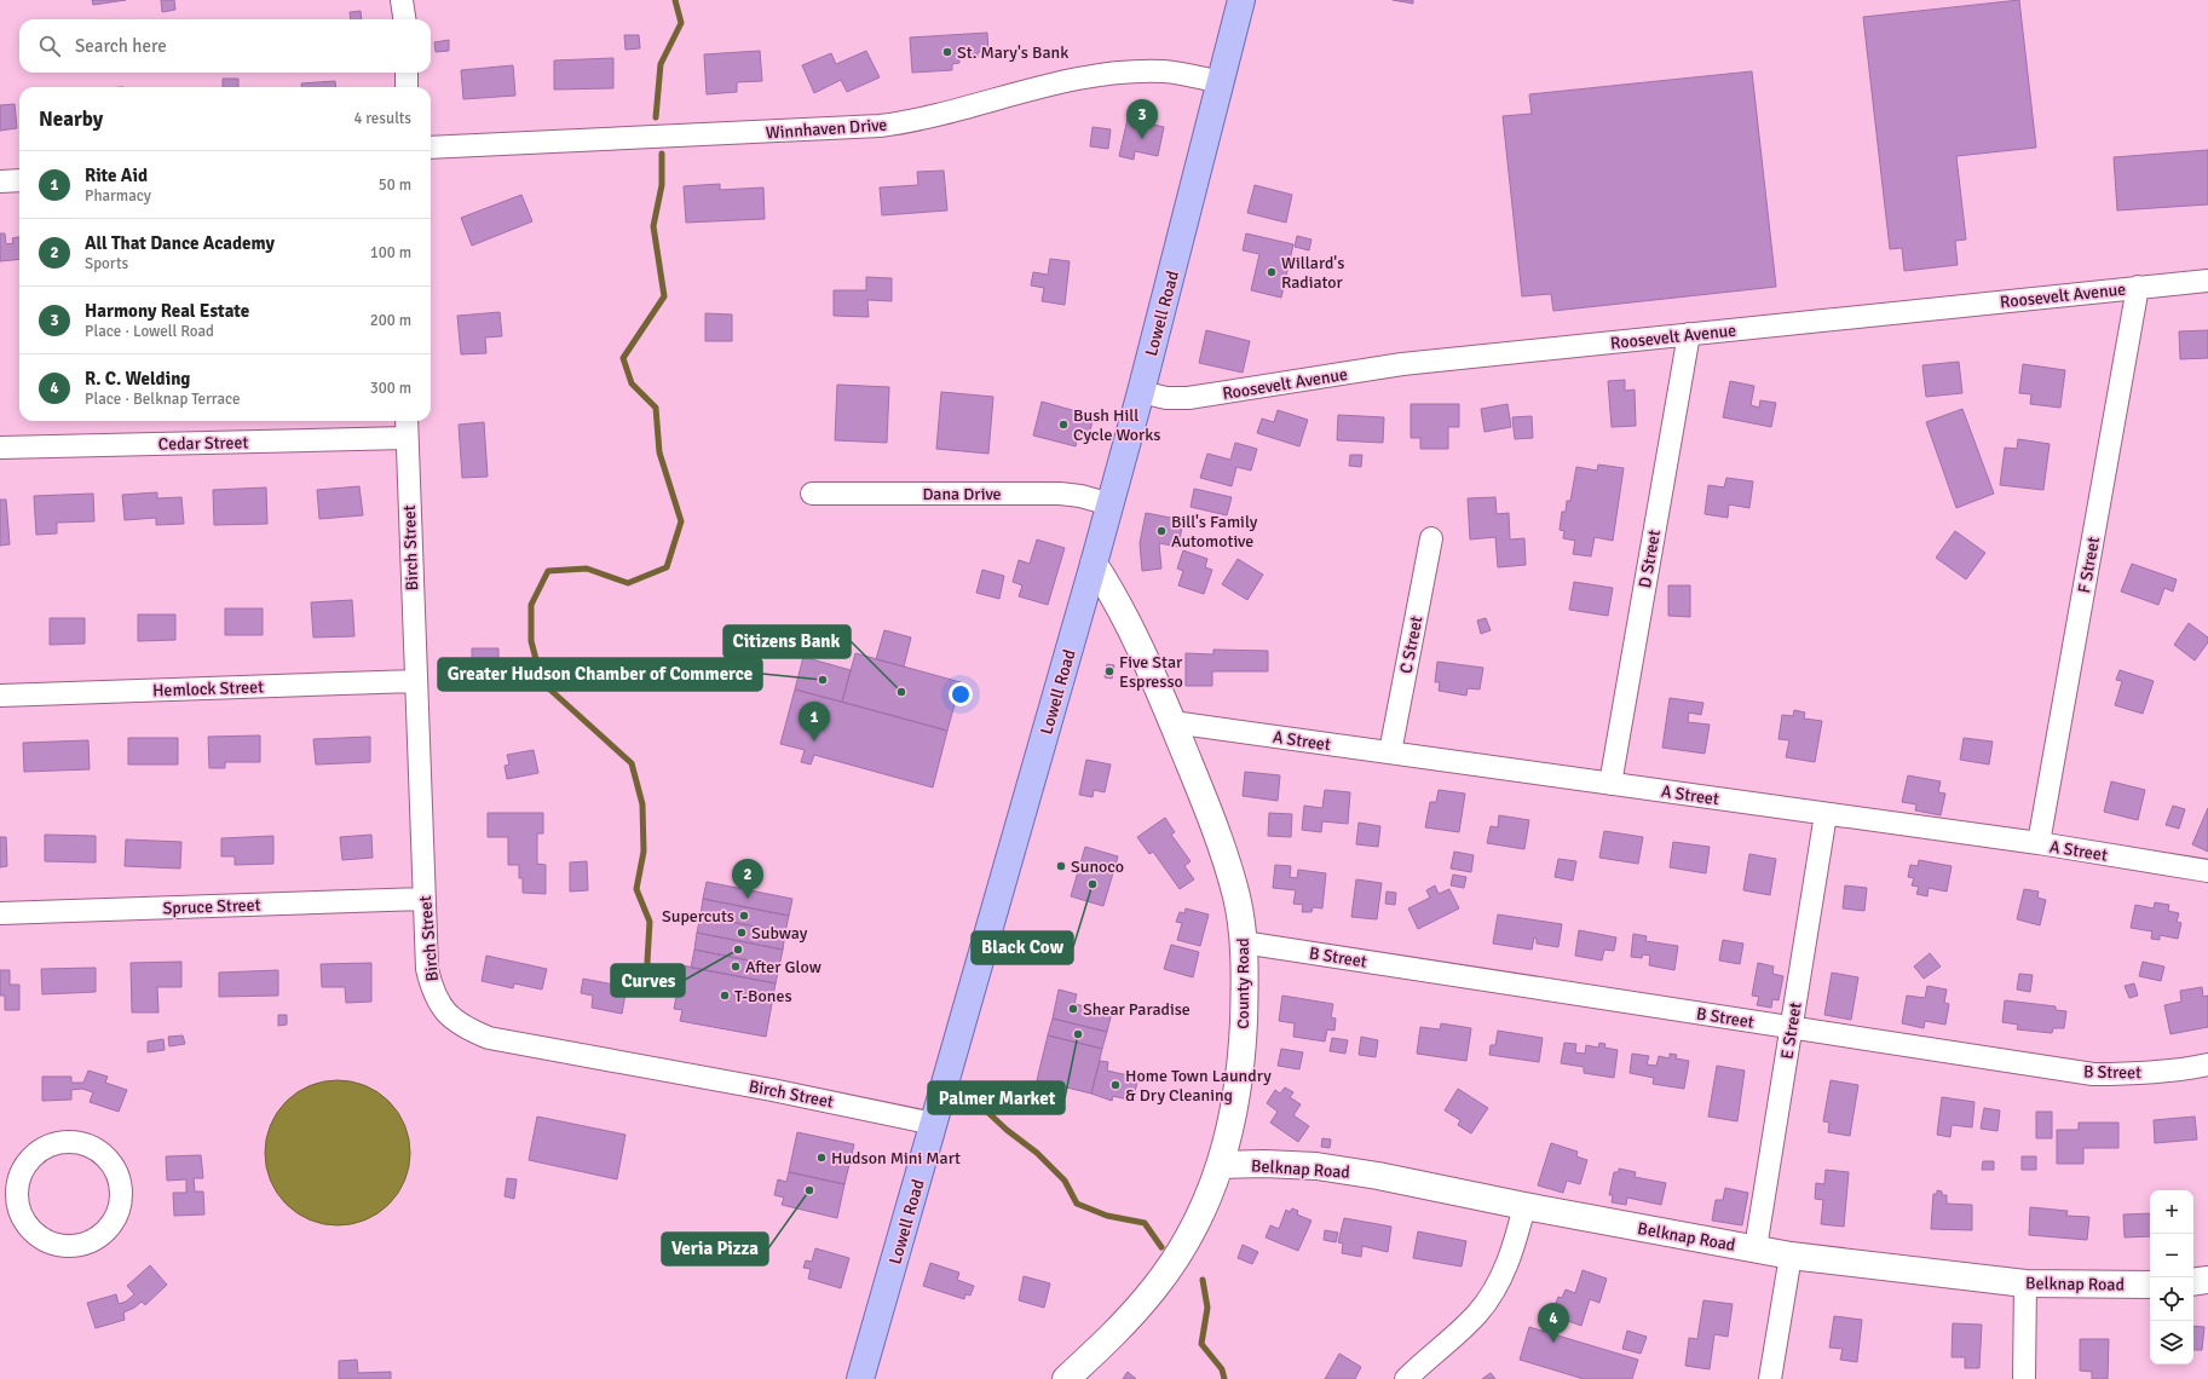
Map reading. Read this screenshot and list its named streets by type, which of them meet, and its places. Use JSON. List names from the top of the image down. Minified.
{"streets":{"main road":["Lowell Road"],"street":["Winnhaven Drive","Roosevelt Avenue","Cedar Street","Dana Drive","Birch Street","D Street","F Street","C Street","Hemlock Street","A Street","Spruce Street","B Street","County Road","E Street","Belknap Road"]},"crossings":[["Winnhaven Drive","Lowell Road"],["Roosevelt Avenue","Lowell Road"],["Roosevelt Avenue","D Street"],["Roosevelt Avenue","F Street"],["Lowell Road","Dana Drive"],["Lowell Road","Birch Street"],["Lowell Road","County Road"],["Cedar Street","Birch Street"],["Birch Street","Hemlock Street"],["Birch Street","Spruce Street"],["D Street","A Street"],["F Street","A Street"],["C Street","A Street"],["A Street","County Road"],["A Street","E Street"],["B Street","County Road"],["B Street","E Street"],["County Road","Belknap Road"],["E Street","Belknap Road"]],"places":["St. Mary's Bank","Willard's Radiator","Bush Hill Cycle Works","Bill's Family Automotive","Five Star Espresso","Greater Hudson Chamber of Commerce","Citizens Bank","Sunoco","Black Cow","Supercuts","Subway","Curves","After Glow","T-Bones","Shear Paradise","Palmer Market","Home Town Laundry & Dry Cleaning","Hudson Mini Mart","Veria Pizza"],"page":{"search":"Search here","heading":["Nearby","4 results"],"pins":["3","1","2","4"],"list":[{"mark":"1","name":"Rite Aid","note":"Pharmacy","value":"50 m"},{"mark":"2","name":"All That Dance Academy","note":"Sports","value":"100 m"},{"mark":"3","name":"Harmony Real Estate","note":"Place · Lowell Road","value":"200 m"},{"mark":"4","name":"R. C. Welding","note":"Place · Belknap Terrace","value":"300 m"}],"map_buttons":["+","−"]}}
